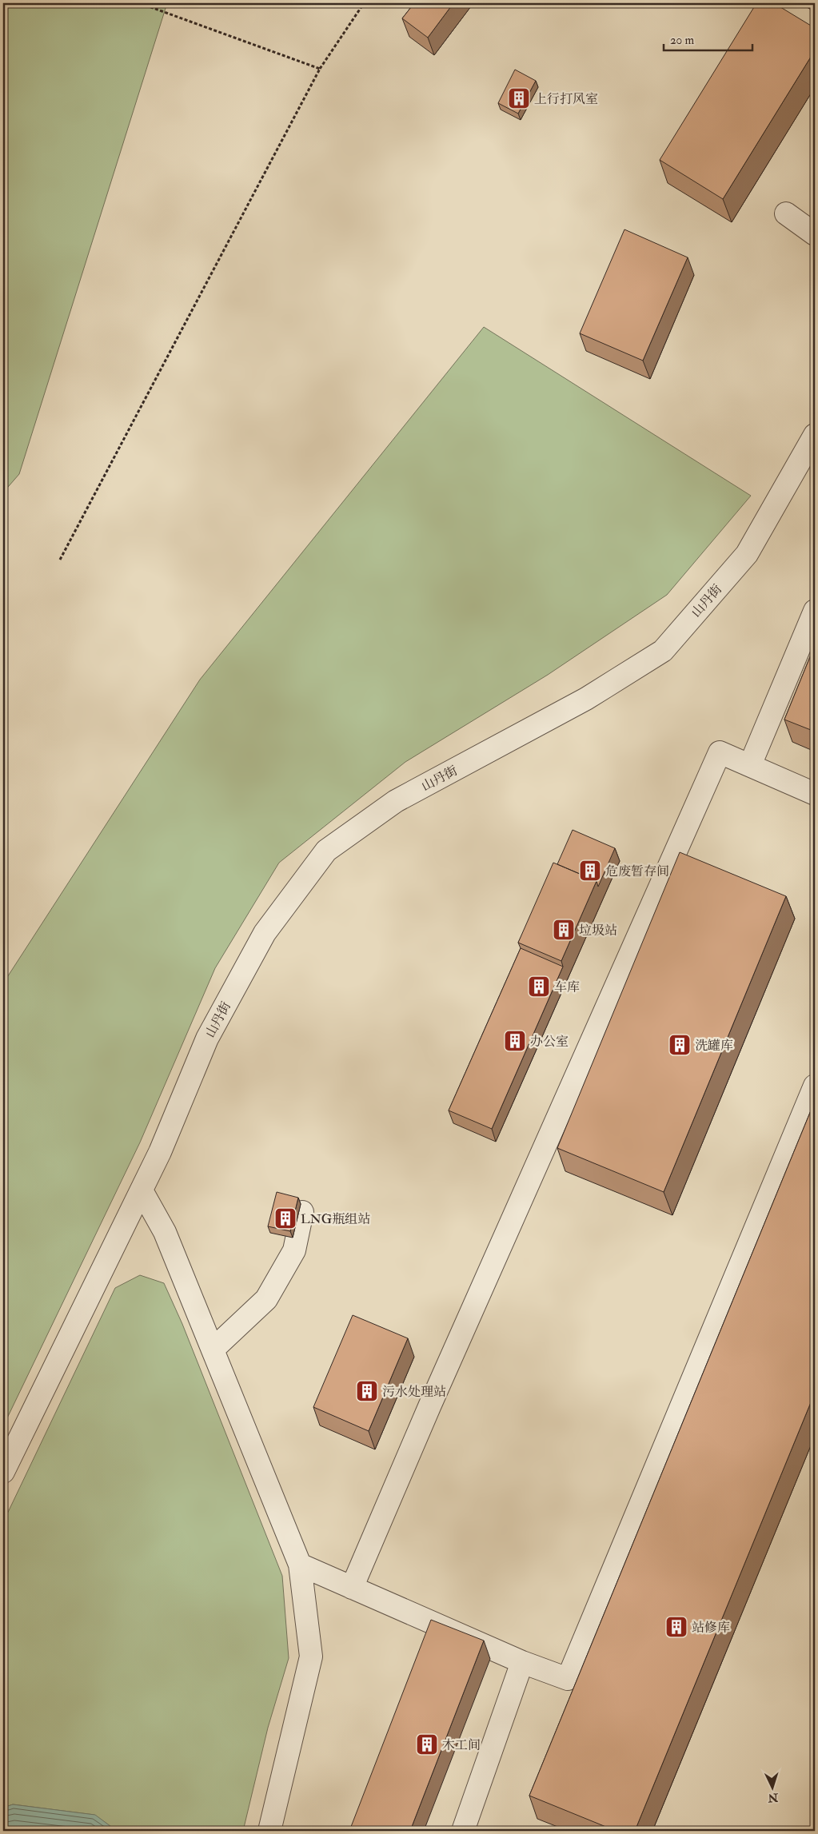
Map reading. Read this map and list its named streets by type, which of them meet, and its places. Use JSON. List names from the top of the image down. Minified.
{"streets":{"lane":["山丹街"]},"places":{"building":["上行打风室","危废暂存间","垃圾站","车库","办公室","洗罐库","LNG瓶组站","污水处理站","站修库","木工间"]},"scale_bar":"20 m","north":"bottom"}
